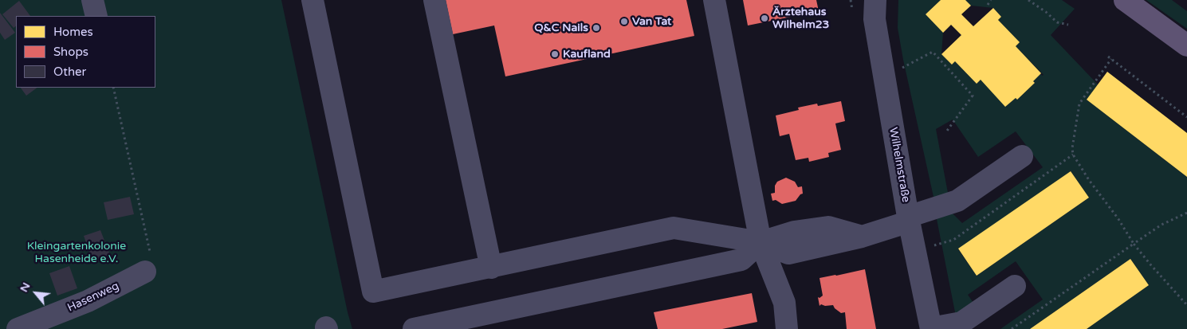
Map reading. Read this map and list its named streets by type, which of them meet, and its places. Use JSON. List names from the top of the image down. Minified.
{"streets":{"street":["Wilhelmstraße","Hasenweg"]},"parks":["Kleingartenkolonie Hasenheide e.V."],"places":["Ärztehaus Wilhelm23","Van Tat","Q&C Nails","Kaufland"],"legend":["Homes","Shops","Other"],"north":"top left"}
